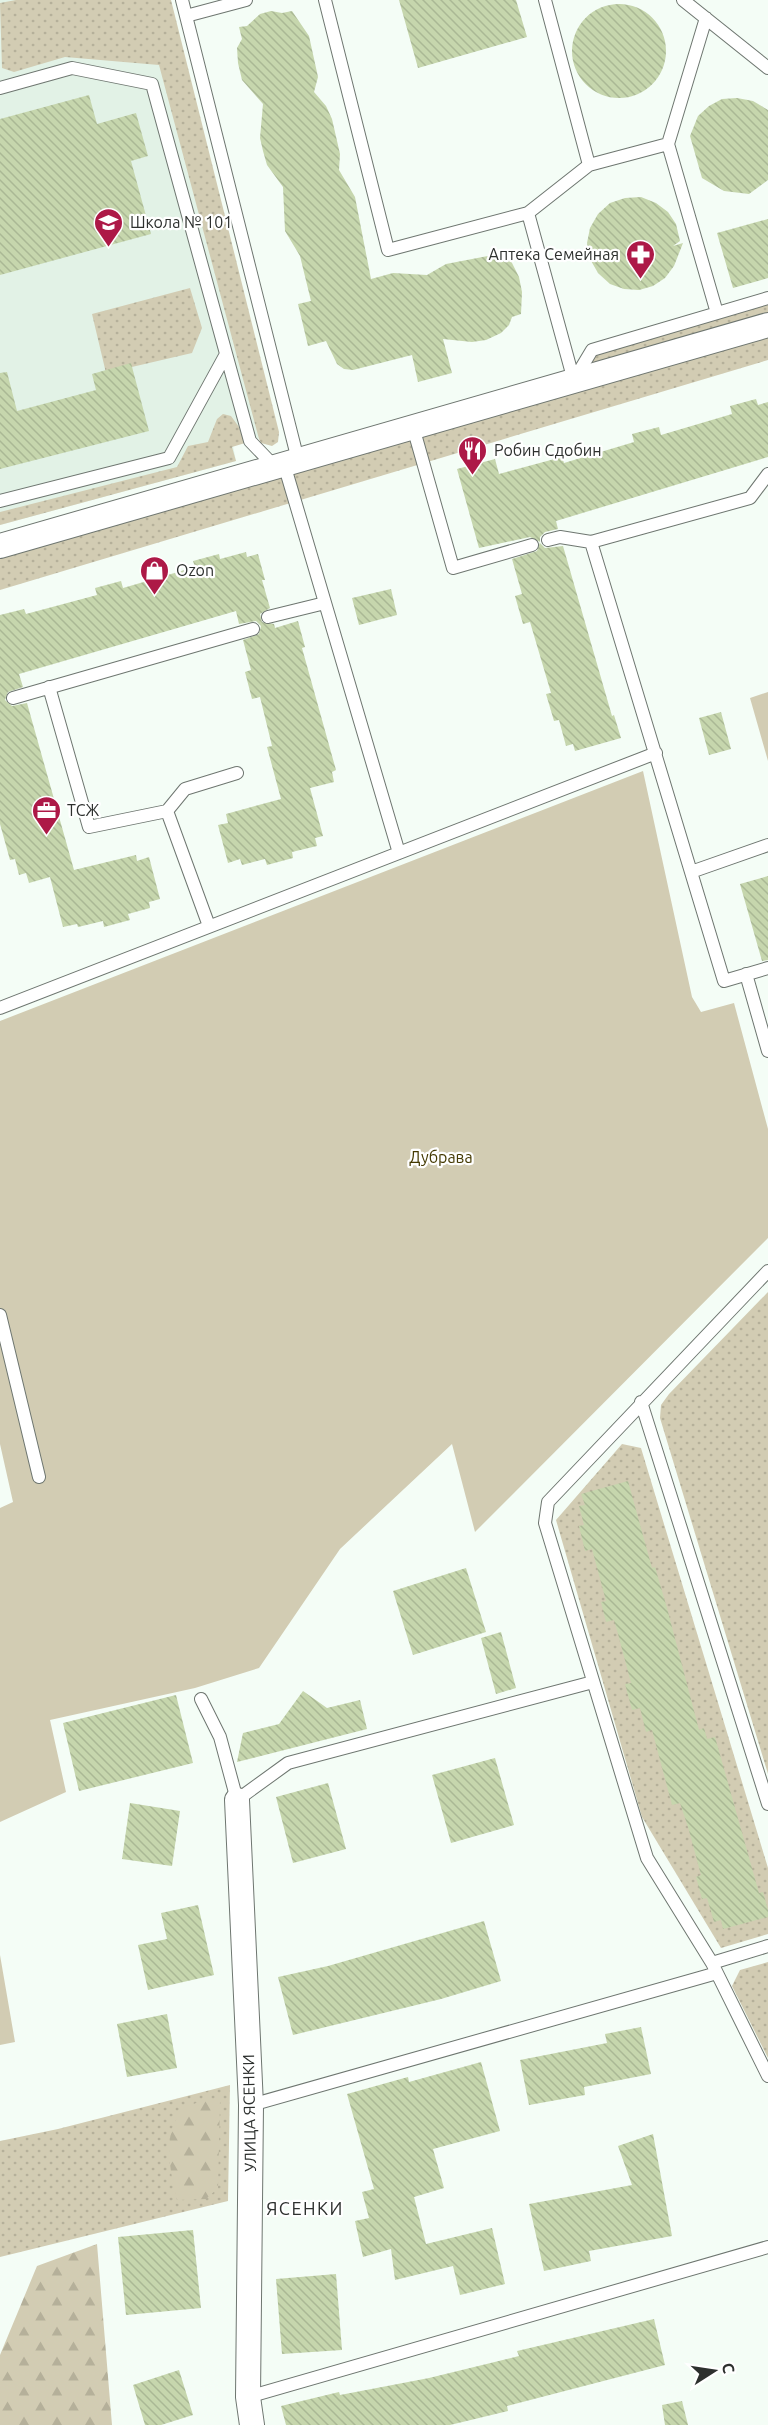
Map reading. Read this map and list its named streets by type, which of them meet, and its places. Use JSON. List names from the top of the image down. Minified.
{"streets":{"street":["УЛИЦА ЯСЕНКИ"]},"districts":["ЯСЕНКИ"],"parks":["Дубрава"],"places":{"school or university":["Школа № 101"],"pharmacy":["Аптека Семейная"],"restaurant":["Робин Сдобин"],"shop":["Ozon"],"office":["ТСЖ"]},"north":"right"}
